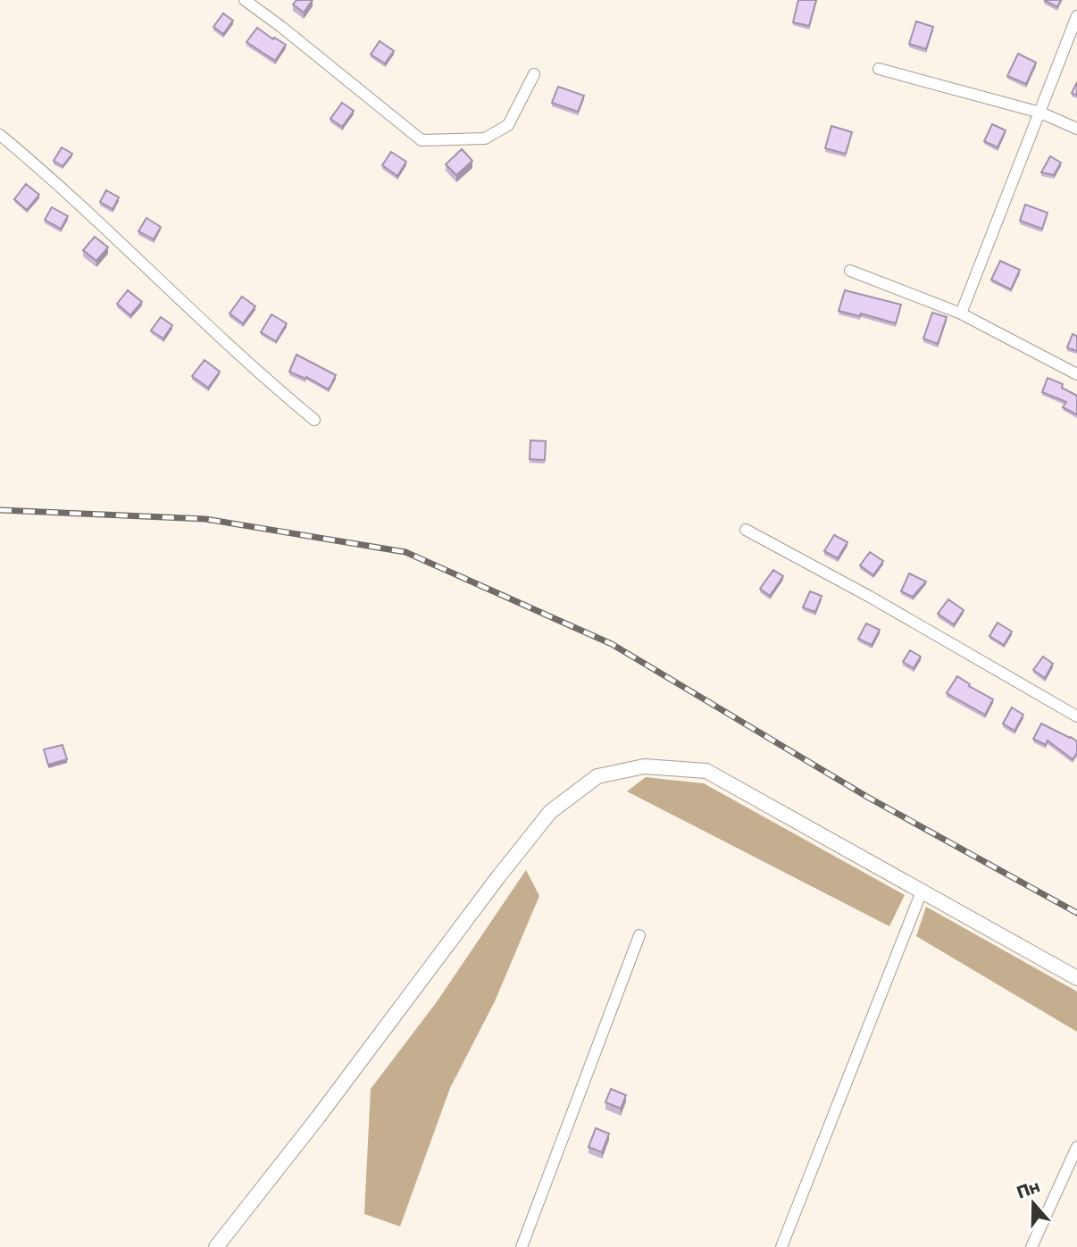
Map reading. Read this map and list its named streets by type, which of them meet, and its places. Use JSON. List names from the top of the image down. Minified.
{"north":"top"}
